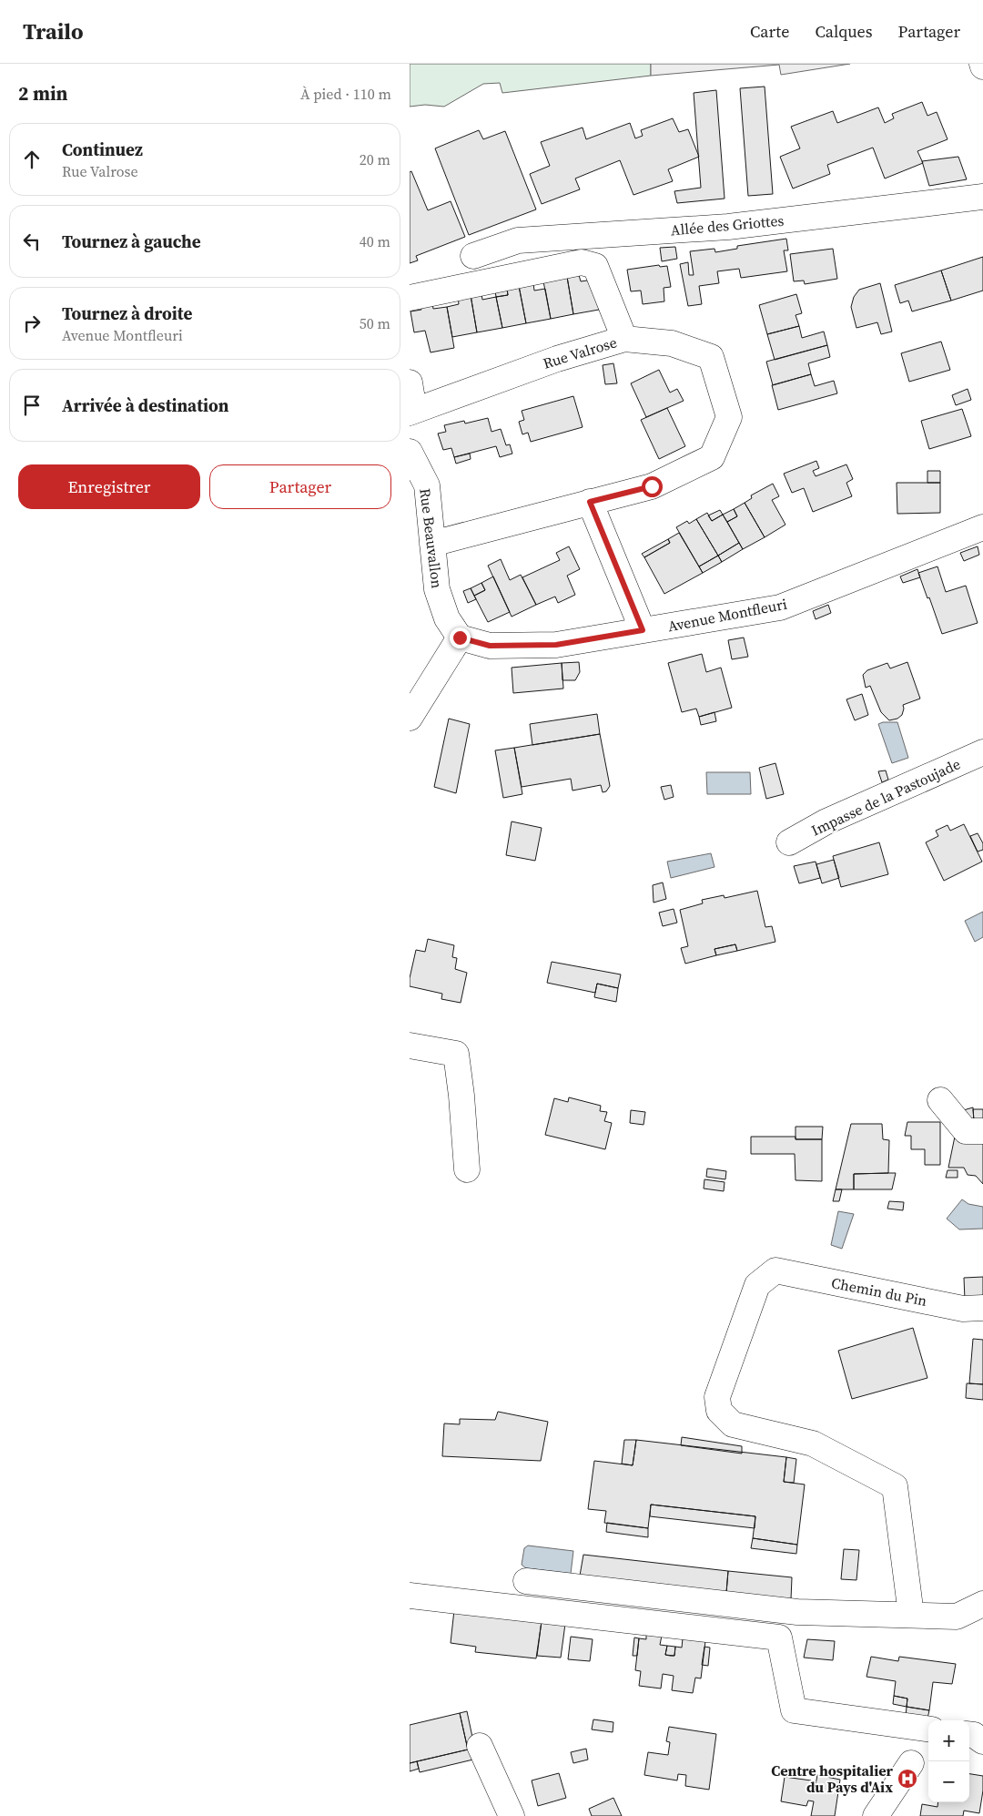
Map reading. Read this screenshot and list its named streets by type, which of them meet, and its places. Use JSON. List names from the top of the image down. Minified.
{"streets":{"street":["Allée des Griottes","Rue Valrose","Rue Beauvallon","Avenue Montfleuri","Impasse de la Pastoujade","Chemin du Pin"]},"crossings":[["Rue Valrose","Rue Beauvallon"],["Rue Beauvallon","Avenue Montfleuri"]],"places":{"hospital":["Centre hospitalier du Pays d'Aix"]},"page":{"header":"Trailo","nav":["Carte","Calques","Partager"],"heading":["2 min","À pied · 110 m"],"list":[["Continuez","Rue Valrose","20 m"],["Tournez à gauche","40 m"],["Tournez à droite","Avenue Montfleuri","50 m"],"Arrivée à destination"],"buttons":["Enregistrer","Partager"],"map_buttons":["+","−"]}}
